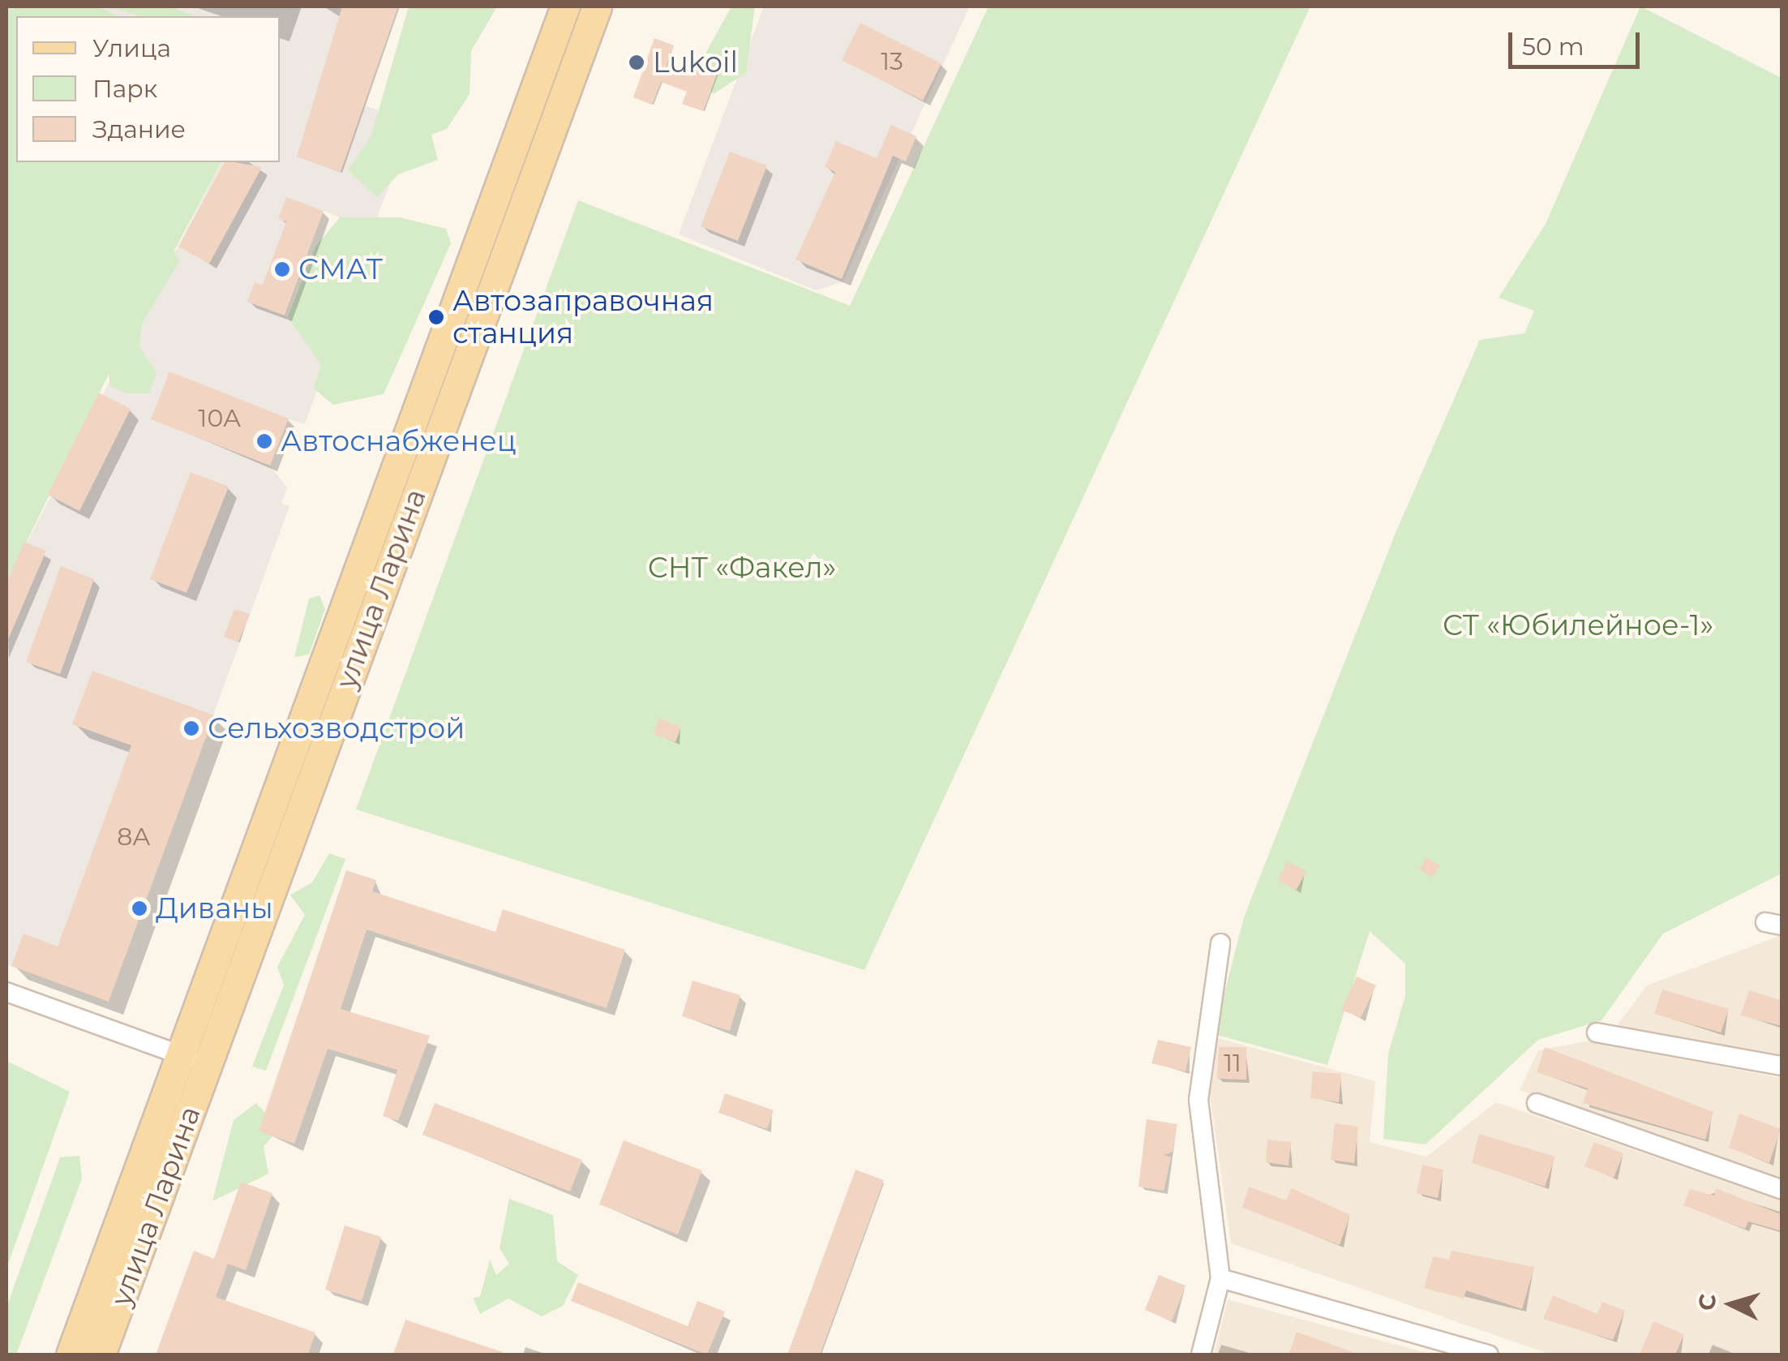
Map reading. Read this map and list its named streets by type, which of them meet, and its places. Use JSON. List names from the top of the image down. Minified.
{"streets":{"main road":["улица Ларина"]},"parks":["СНТ «Факел»","СТ «Юбилейное-1»"],"places":["Lukoil","СМАТ","Автозаправочная станция","Автоснабженец","Сельхозводстрой","Диваны"],"house_numbers":["13","10А","8А","11"],"legend":["Улица","Парк","Здание"],"scale_bar":"50 m","north":"left"}
